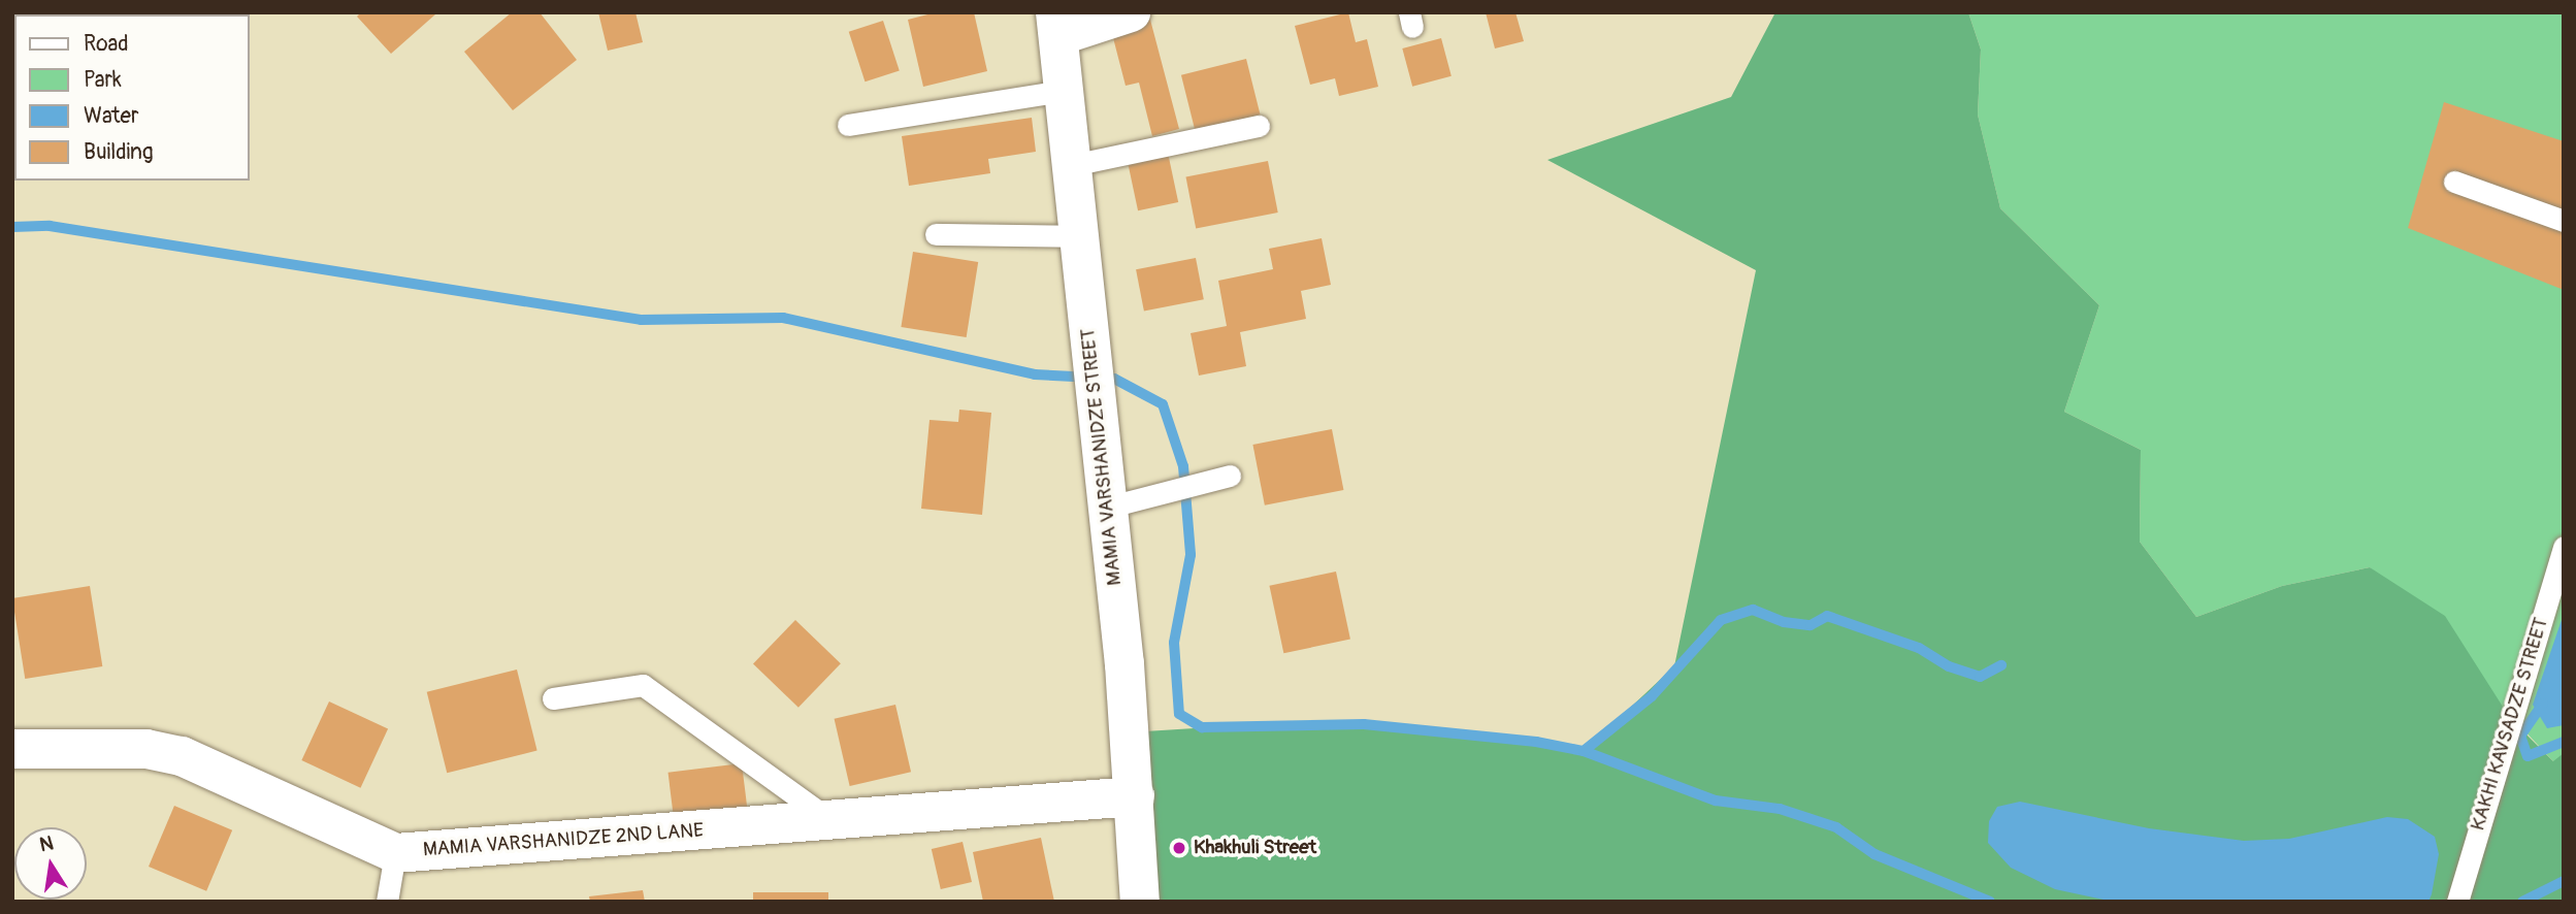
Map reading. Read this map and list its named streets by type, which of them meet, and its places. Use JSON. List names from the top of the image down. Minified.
{"streets":{"street":["MAMIA VARSHANIDZE STREET","MAMIA VARSHANIDZE 2ND LANE"],"lane":["KAKHI KAVSADZE STREET"]},"crossings":[["MAMIA VARSHANIDZE STREET","MAMIA VARSHANIDZE 2ND LANE"]],"places":["Khakhuli Street"],"legend":["Road","Park","Water","Building"],"north":"top"}
